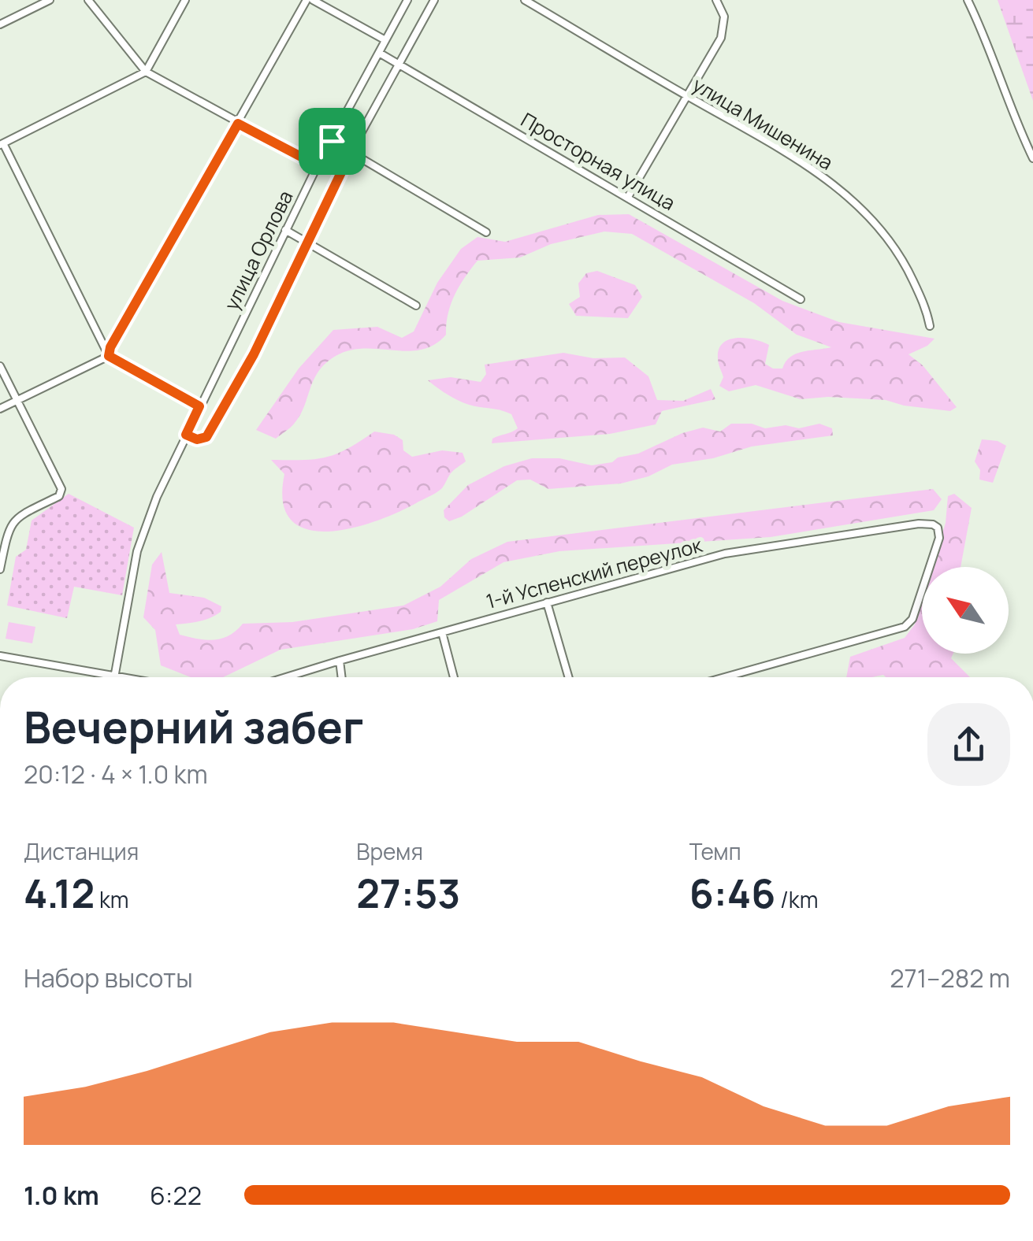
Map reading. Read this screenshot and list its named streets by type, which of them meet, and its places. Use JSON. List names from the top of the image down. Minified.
{"streets":{"street":["улица Мишенина","Просторная улица","улица Орлова","1-й Успенский переулок"]},"crossings":[["Просторная улица","улица Орлова"]],"north":"top left","page":{"heading":["Вечерний забег","20:12 · 4 × 1.0 km"],"stats":[["Дистанция","4.12 km"],["Время","27:53"],["Темп","6:46 /km"]],"chart":["Набор высоты","271–282 m"],"list":[{"name":"1.0 km","note":"6:22"}]}}
